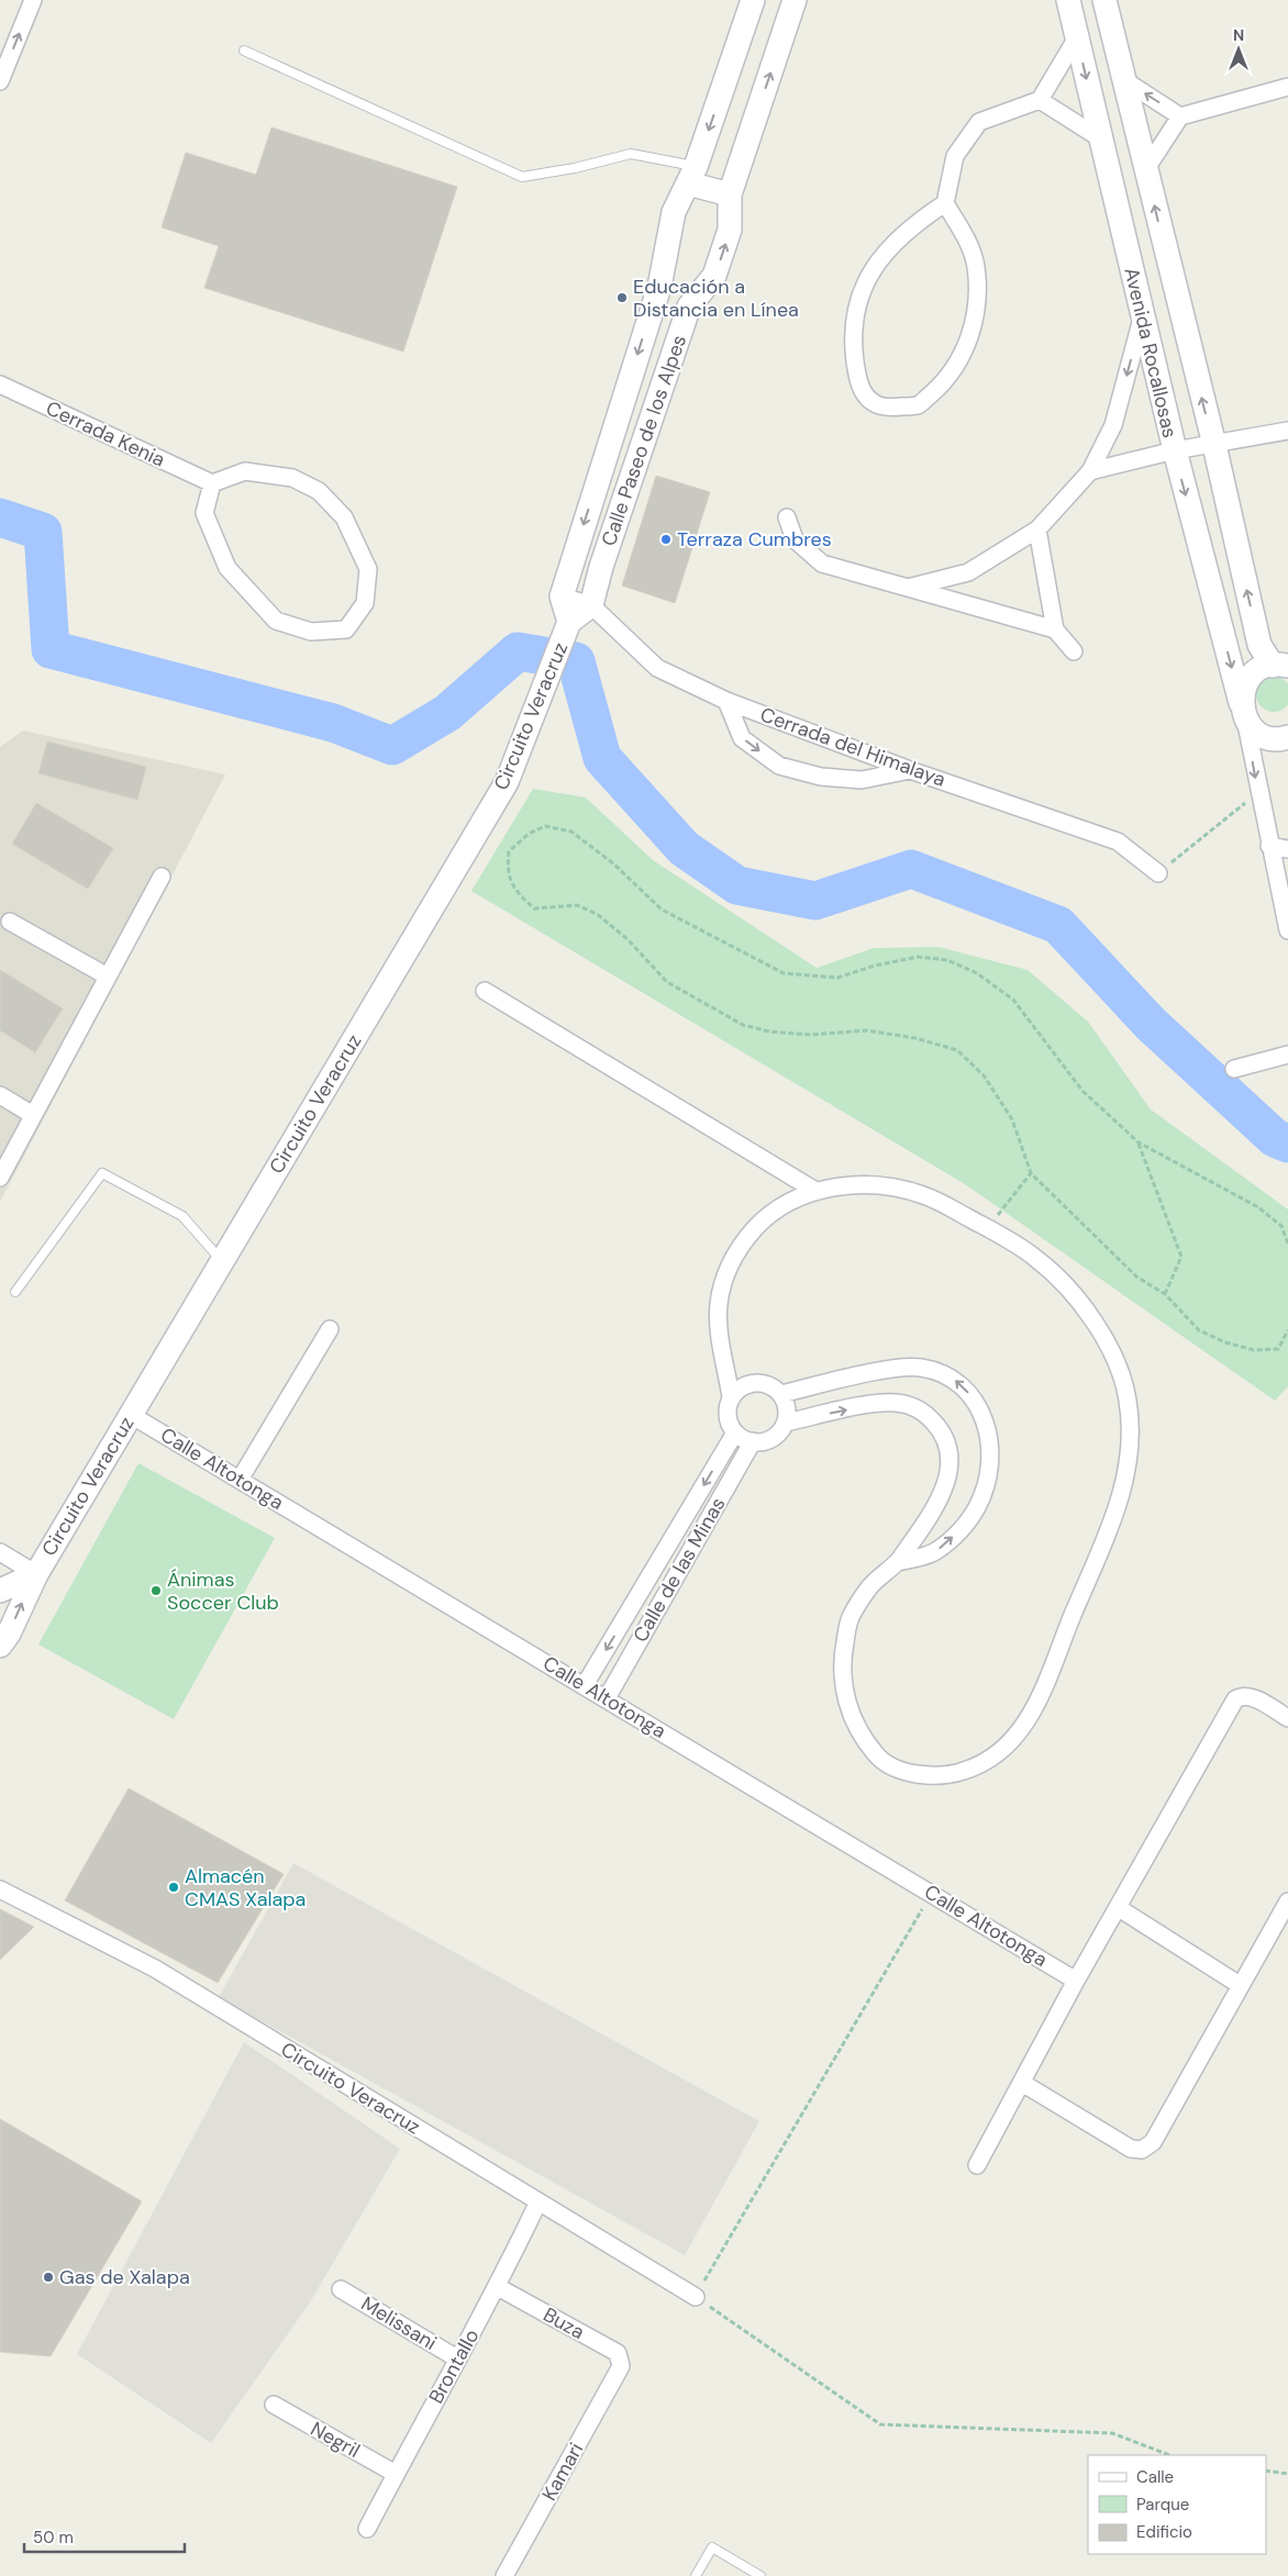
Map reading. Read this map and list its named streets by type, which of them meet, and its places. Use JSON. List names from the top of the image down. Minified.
{"streets":{"street":["Avenida Rocallosas","Cerrada Kenia","Calle Paseo de los Alpes","Circuito Veracruz","Cerrada del Himalaya","Calle Altotonga","Calle de las Minas","Melissani","Buza","Brontallo","Negril","Kamari"]},"crossings":[["Calle Paseo de los Alpes","Circuito Veracruz"],["Calle Paseo de los Alpes","Cerrada del Himalaya"],["Circuito Veracruz","Cerrada del Himalaya"],["Circuito Veracruz","Calle Altotonga"],["Circuito Veracruz","Brontallo"],["Calle Altotonga","Calle de las Minas"],["Melissani","Brontallo"],["Buza","Brontallo"],["Buza","Kamari"],["Brontallo","Negril"]],"places":["Educación a Distancia en Línea","Terraza Cumbres","Ánimas Soccer Club","Almacén CMAS Xalapa","Gas de Xalapa"],"legend":["Calle","Parque","Edificio"],"scale_bar":"50 m","north":"top"}
